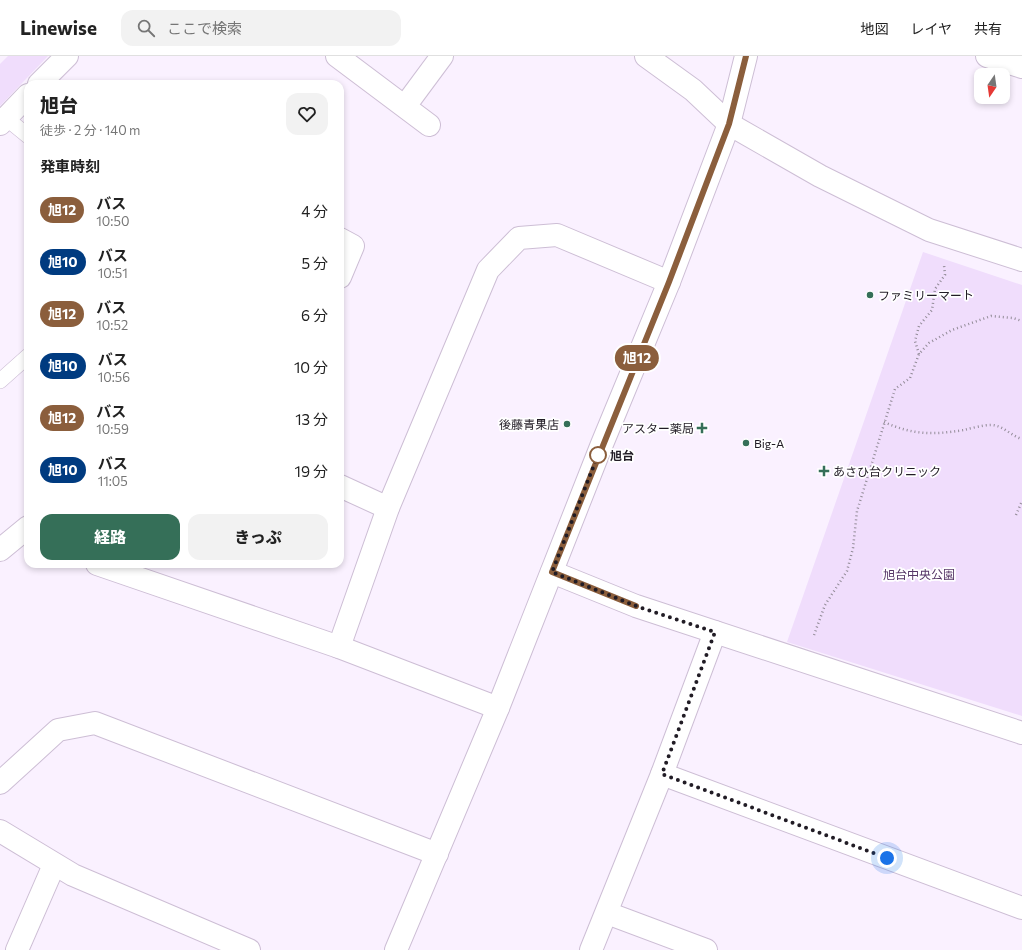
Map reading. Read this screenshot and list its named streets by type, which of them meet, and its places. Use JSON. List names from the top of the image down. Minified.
{"parks":["旭台中央公園"],"places":{"other":["ファミリーマート","後藤青果店","Big-A","旭台"],"health":["アスター薬局","あさひ台クリニック"]},"lines":["bus line 旭12"],"north":"bottom","page":{"header":"Linewise","search":"ここで検索","nav":["地図","レイヤ","共有"],"on_map":"旭12","heading":[["旭台","徒歩 · 2 分 · 140 m"],"発車時刻"],"list":[{"mark":"旭12","name":"バス","note":"10:50","value":"4 分"},{"mark":"旭10","name":"バス","note":"10:51","value":"5 分"},{"mark":"旭12","name":"バス","note":"10:52","value":"6 分"},{"mark":"旭10","name":"バス","note":"10:56","value":"10 分"},{"mark":"旭12","name":"バス","note":"10:59","value":"13 分"},{"mark":"旭10","name":"バス","note":"11:05","value":"19 分"}],"buttons":["経路","きっぷ"]}}
